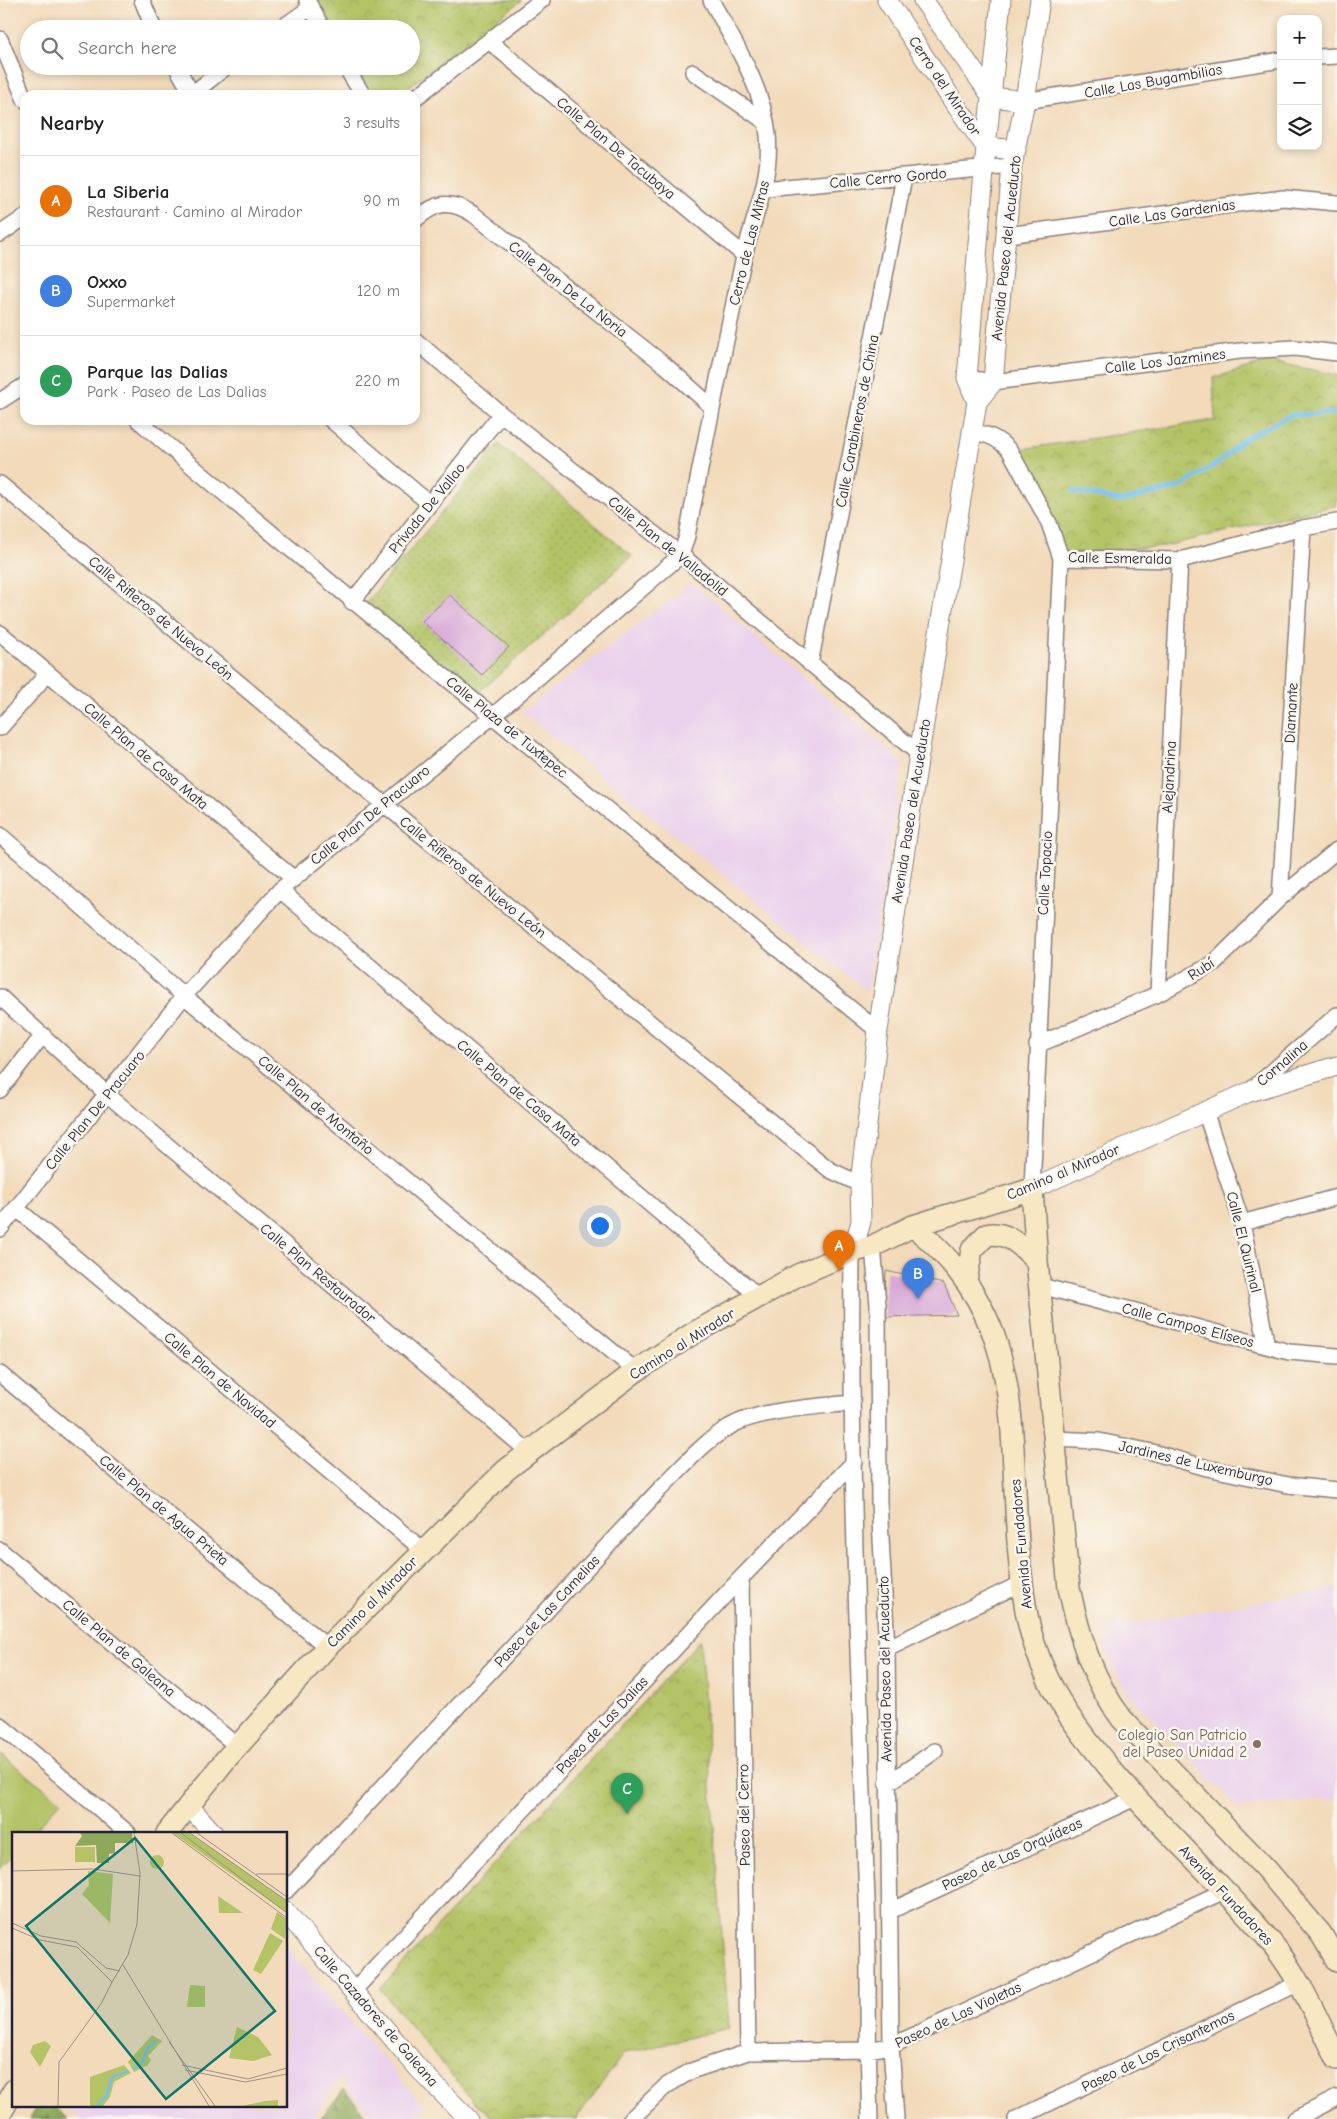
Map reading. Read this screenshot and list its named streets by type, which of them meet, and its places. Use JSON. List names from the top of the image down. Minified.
{"streets":{"main road":["Camino al Mirador","Avenida Fundadores"],"street":["Calle Las Bugambilias","Cerro del Mirador","Calle Plan De Tacubaya","Calle Cerro Gordo","Calle Las Gardenias","Cerro de Las Mitras","Avenida Paseo del Acueducto","Calle Plan De La Noria","Calle Los Jazmines","Calle Carabineros de China","Privada De Vallao","Calle Plan de Valladolid","Calle Esmeralda","Calle Rifleros de Nuevo León","Diamante","Calle Plaza de Tuxtepec","Calle Plan de Casa Mata","Alejandrina","Calle Plan De Pracuaro","Calle Topacio","Rubí","Cornalina","Calle Plan de Montaño","Calle El Quirinal","Calle Plan Restaurador","Calle Campos Elíseos","Calle Plan de Navidad","Jardines de Luxemburgo","Calle Plan de Agua Prieta","Paseo de Las Camelias","Calle Plan de Galeana","Paseo de Las Dalias","Paseo del Cerro","Paseo de Las Orquídeas","Paseo de Las Violetas","Calle Cazadores de Galeana","Paseo de Los Crisantemos"]},"crossings":[["Calle Las Bugambilias","Avenida Paseo del Acueducto"],["Cerro del Mirador","Calle Cerro Gordo"],["Cerro del Mirador","Avenida Paseo del Acueducto"],["Calle Plan De Tacubaya","Cerro de Las Mitras"],["Calle Cerro Gordo","Cerro de Las Mitras"],["Calle Cerro Gordo","Avenida Paseo del Acueducto"],["Calle Cerro Gordo","Calle Carabineros de China"],["Calle Las Gardenias","Avenida Paseo del Acueducto"],["Cerro de Las Mitras","Calle Plan De La Noria"],["Avenida Paseo del Acueducto","Calle Los Jazmines"],["Avenida Paseo del Acueducto","Calle Plan de Valladolid"],["Avenida Paseo del Acueducto","Calle Esmeralda"],["Avenida Paseo del Acueducto","Calle Rifleros de Nuevo León"],["Avenida Paseo del Acueducto","Calle Plaza de Tuxtepec"],["Avenida Paseo del Acueducto","Camino al Mirador"],["Avenida Paseo del Acueducto","Paseo de Las Camelias"],["Avenida Paseo del Acueducto","Paseo de Las Dalias"],["Avenida Paseo del Acueducto","Paseo de Las Orquídeas"],["Avenida Paseo del Acueducto","Paseo de Las Violetas"],["Calle Carabineros de China","Calle Plan de Valladolid"],["Privada De Vallao","Calle Plan de Valladolid"],["Privada De Vallao","Calle Plaza de Tuxtepec"],["Calle Plan de Valladolid","Calle Plan De Pracuaro"],["Calle Esmeralda","Diamante"],["Calle Esmeralda","Alejandrina"],["Calle Esmeralda","Calle Topacio"],["Calle Rifleros de Nuevo León","Calle Plan De Pracuaro"],["Diamante","Rubí"],["Calle Plaza de Tuxtepec","Calle Plan De Pracuaro"],["Calle Plan de Casa Mata","Calle Plan De Pracuaro"],["Calle Plan de Casa Mata","Camino al Mirador"],["Alejandrina","Rubí"],["Calle Plan De Pracuaro","Calle Plan de Montaño"],["Calle Plan De Pracuaro","Calle Plan Restaurador"],["Calle Plan De Pracuaro","Calle Plan de Navidad"],["Calle Topacio","Rubí"],["Calle Topacio","Camino al Mirador"],["Cornalina","Camino al Mirador"],["Calle Plan de Montaño","Camino al Mirador"],["Camino al Mirador","Calle El Quirinal"],["Camino al Mirador","Calle Plan Restaurador"],["Camino al Mirador","Calle Plan de Navidad"],["Camino al Mirador","Calle Plan de Agua Prieta"],["Camino al Mirador","Avenida Fundadores"],["Camino al Mirador","Calle Plan de Galeana"],["Calle El Quirinal","Calle Campos Elíseos"],["Avenida Fundadores","Paseo de Las Orquídeas"],["Avenida Fundadores","Paseo de Las Violetas"],["Avenida Fundadores","Paseo de Los Crisantemos"],["Paseo de Las Dalias","Paseo del Cerro"],["Paseo de Las Dalias","Calle Cazadores de Galeana"],["Paseo del Cerro","Paseo de Las Violetas"]],"places":["Colegio San Patricio del Paseo Unidad 2"],"page":{"map_buttons":["+","−"],"search":"Search here","heading":["Nearby","3 results"],"list":[{"mark":"A","name":"La Siberia","note":"Restaurant · Camino al Mirador","value":"90 m"},{"mark":"B","name":"Oxxo","note":"Supermarket","value":"120 m"},{"mark":"C","name":"Parque las Dalias","note":"Park · Paseo de Las Dalias","value":"220 m"}],"pins":["A","B","C"]}}
